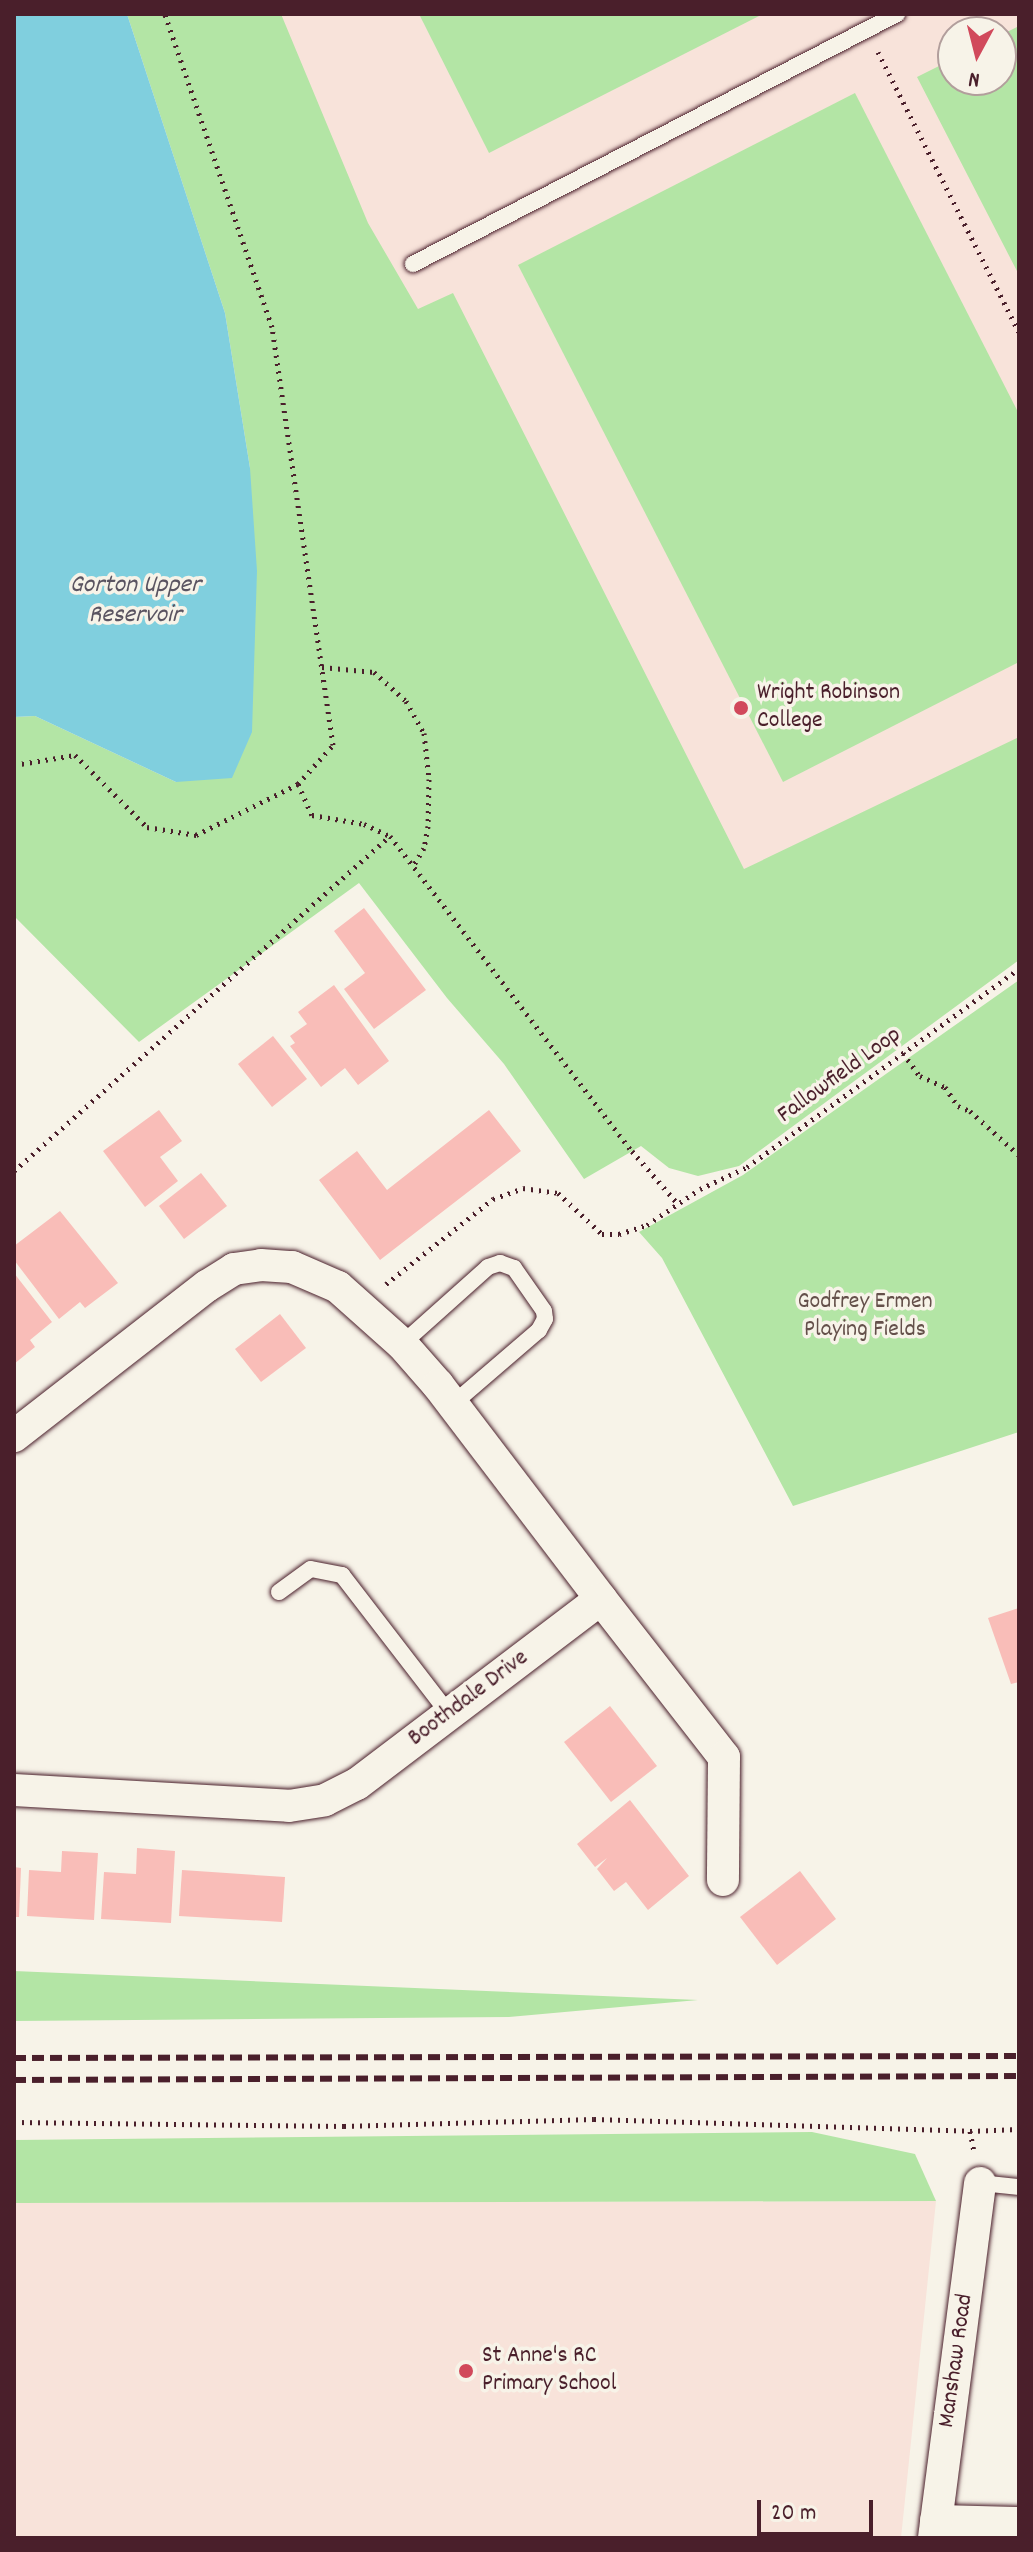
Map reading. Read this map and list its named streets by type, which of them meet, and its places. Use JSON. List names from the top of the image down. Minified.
{"streets":{"street":["Boothdale Drive","Manshaw Road"],"path":["Fallowfield Loop"]},"water":["Gorton Upper Reservoir"],"parks":["Godfrey Ermen Playing Fields"],"places":["Wright Robinson College","St Anne's RC Primary School"],"scale_bar":"20 m","north":"bottom"}
